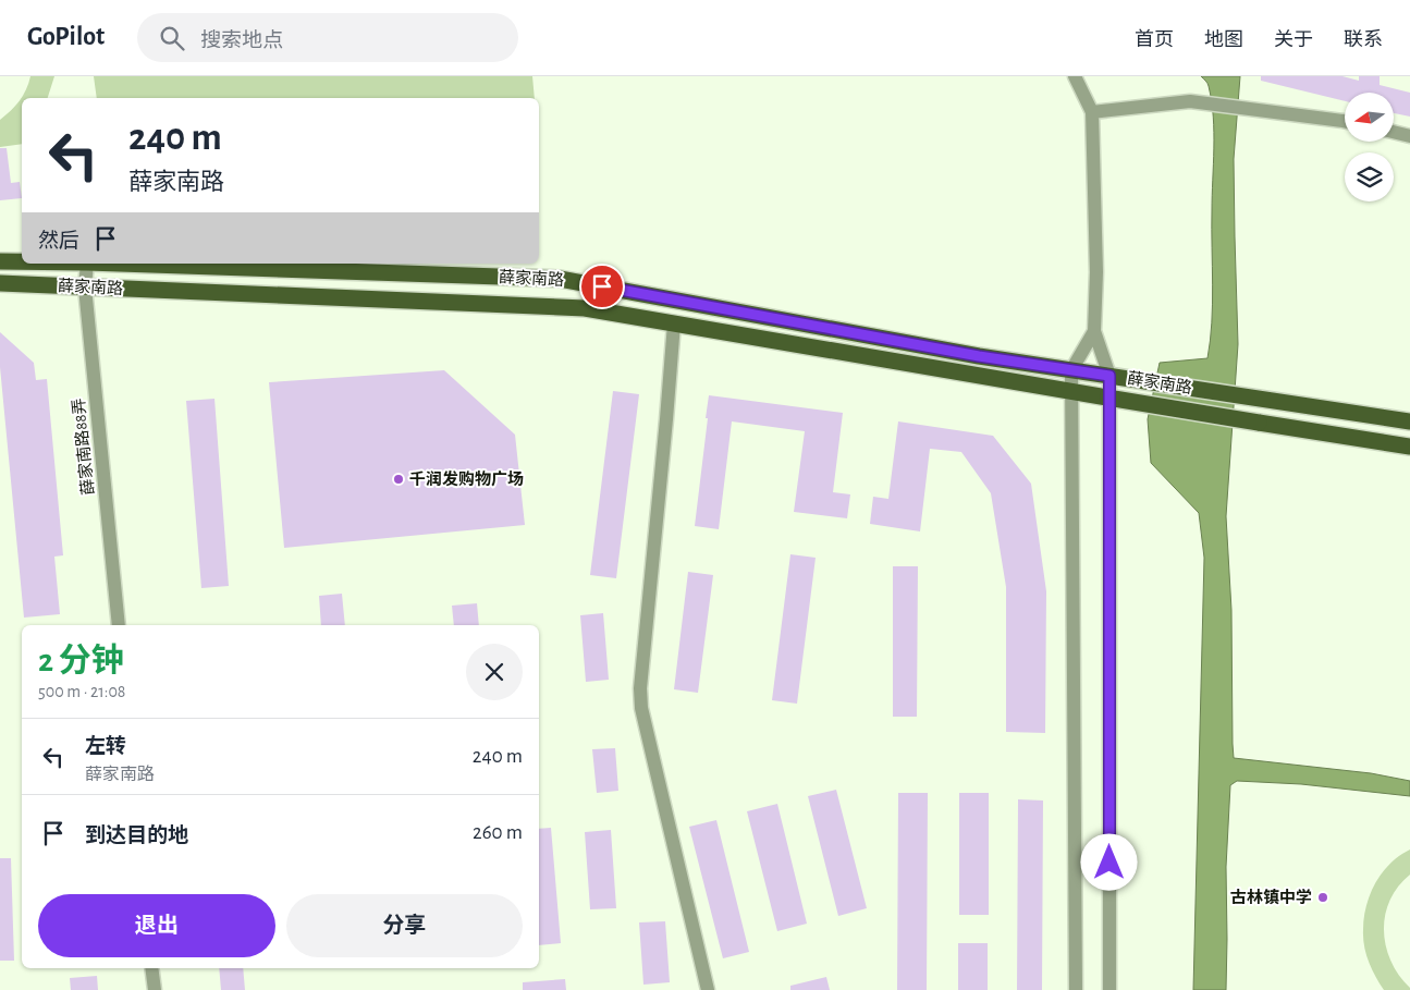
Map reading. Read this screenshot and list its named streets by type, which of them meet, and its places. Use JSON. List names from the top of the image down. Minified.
{"streets":{"main road":["薛家南路"],"street":["薛家南路88弄"]},"crossings":[["薛家南路","薛家南路88弄"]],"places":["千润发购物广场","古林镇中学"],"north":"left","page":{"header":"GoPilot","search":"搜索地点","nav":["首页","地图","关于","联系"],"turn":["240 m","薛家南路"],"then":"然后","heading":["2 分钟","500 m · 21:08"],"list":[{"name":"左转","note":"薛家南路","value":"240 m"},{"name":"到达目的地","value":"260 m"}],"buttons":["退出","分享"]}}
